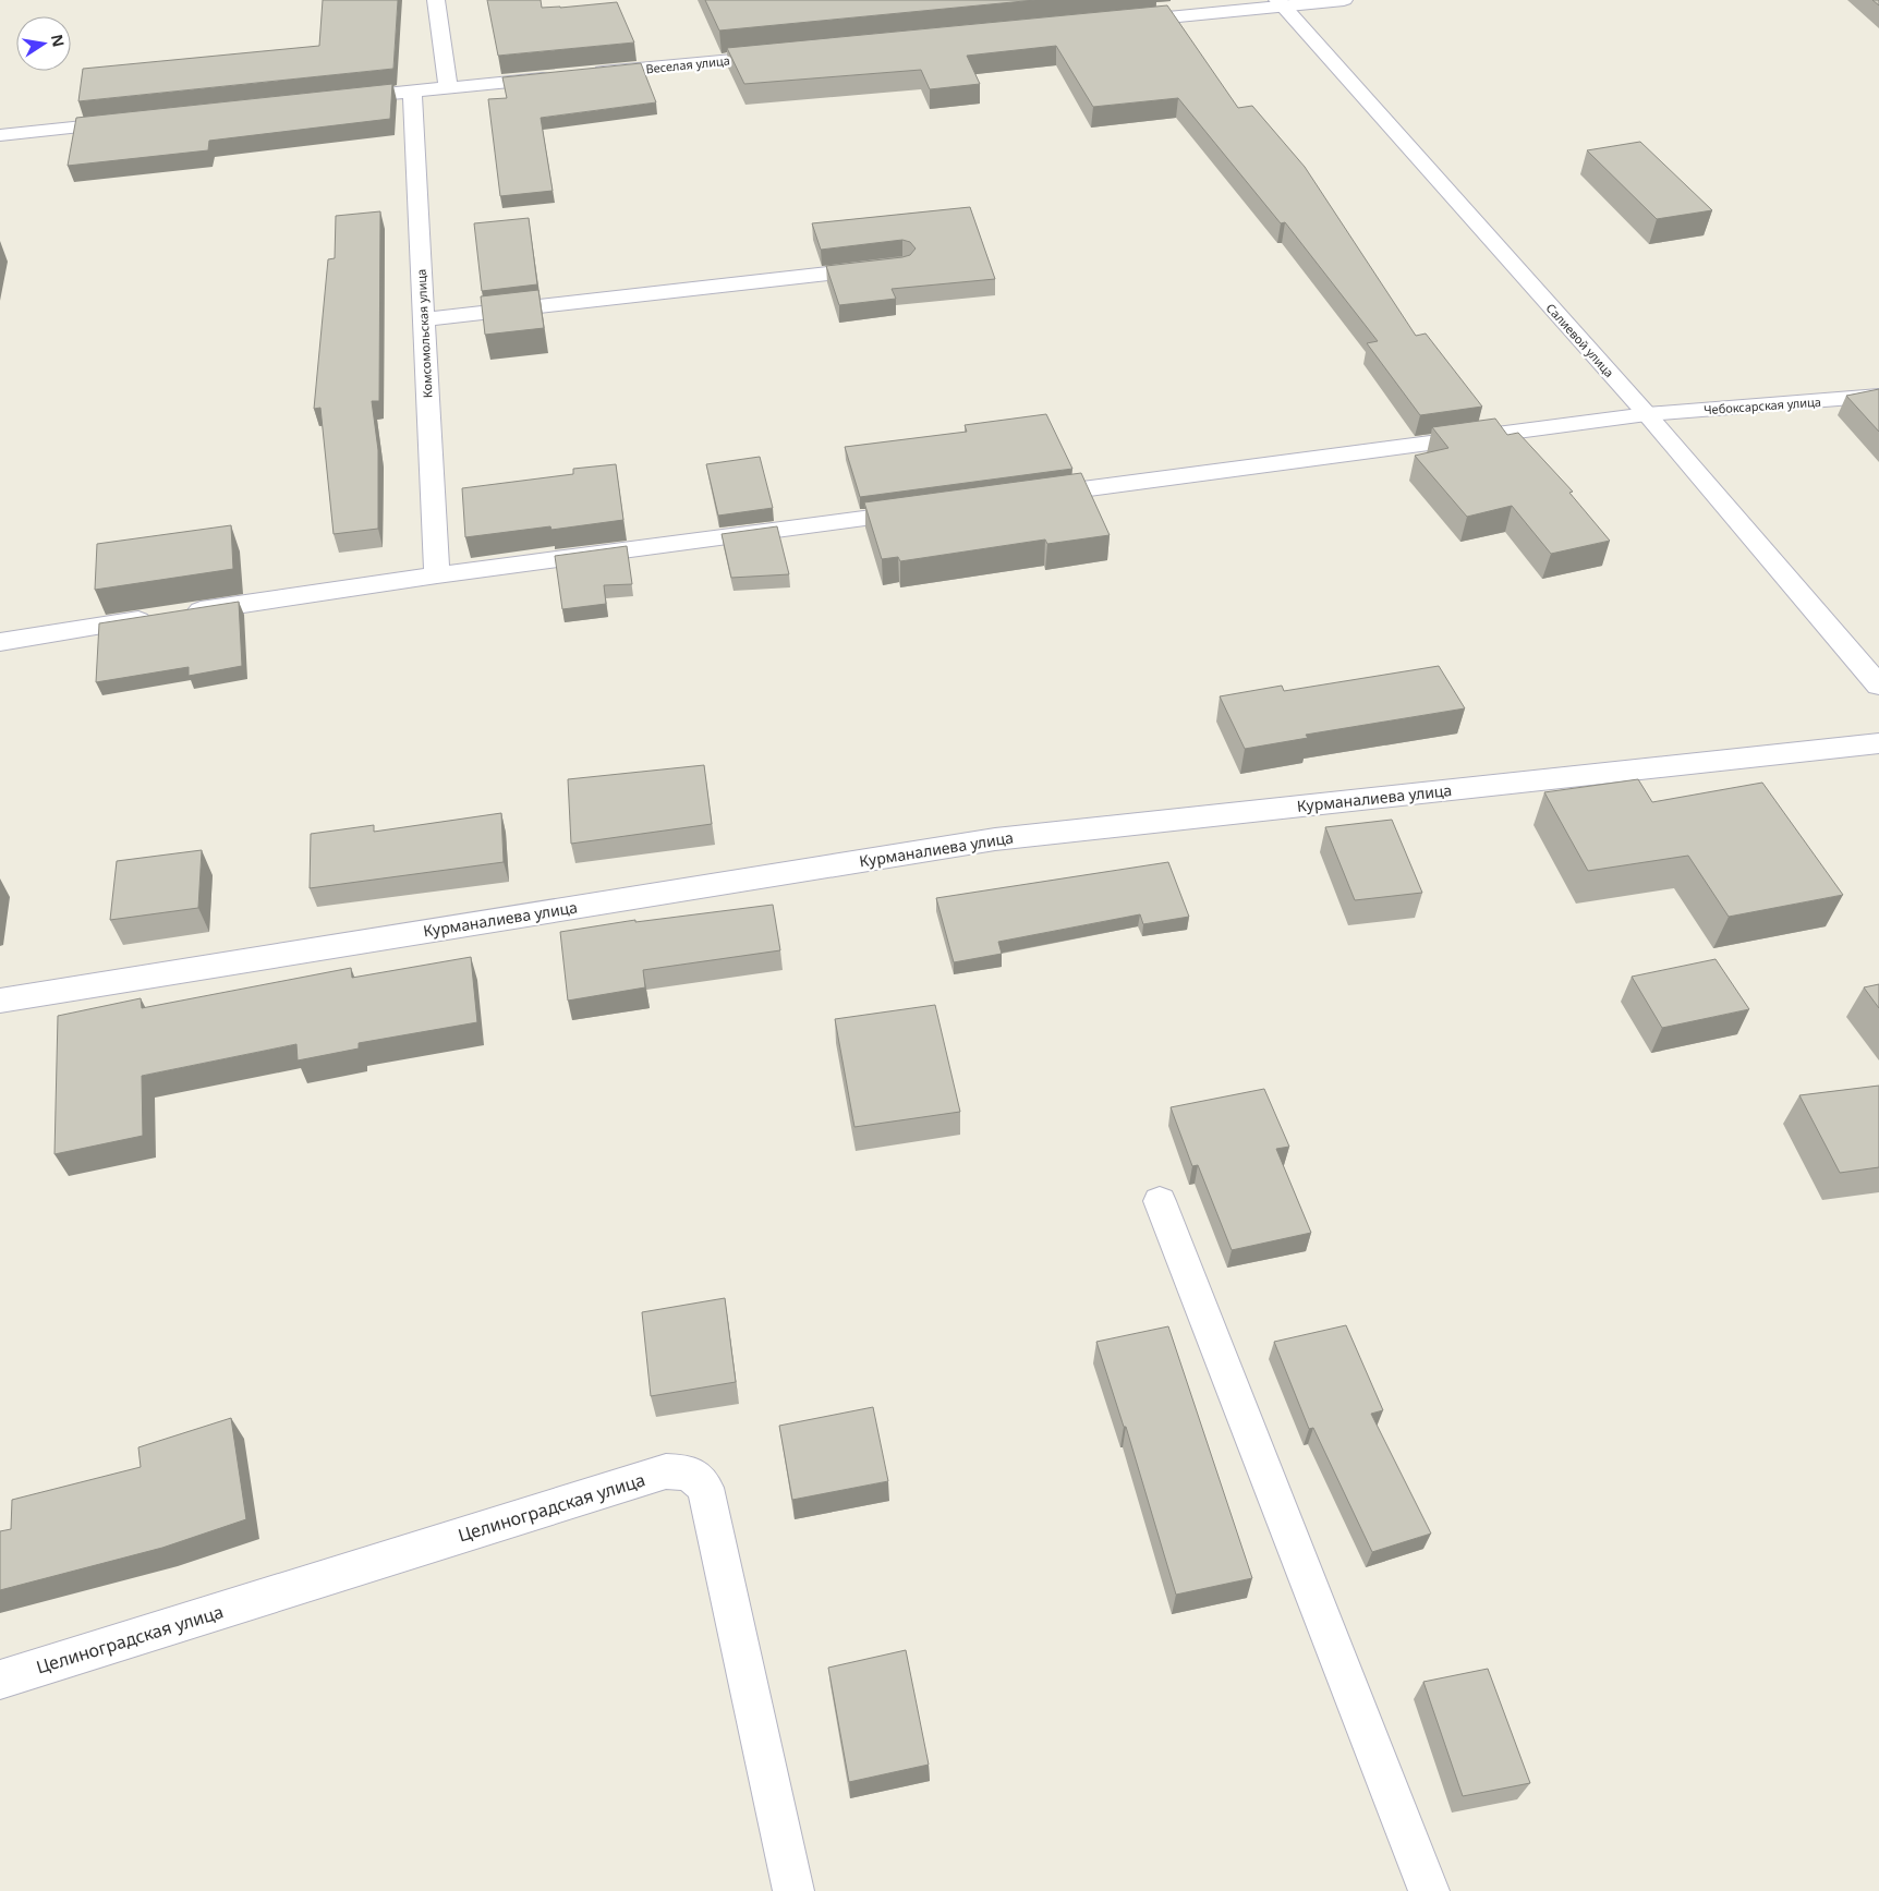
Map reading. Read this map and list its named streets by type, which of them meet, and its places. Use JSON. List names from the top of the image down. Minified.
{"streets":{"street":["Веселая улица","Комсомольская улица","Салиевой улица","Чебоксарская улица","Курманалиева улица","Целиноградская улица"]},"crossings":[["Салиевой улица","Чебоксарская улица"]],"north":"right"}
